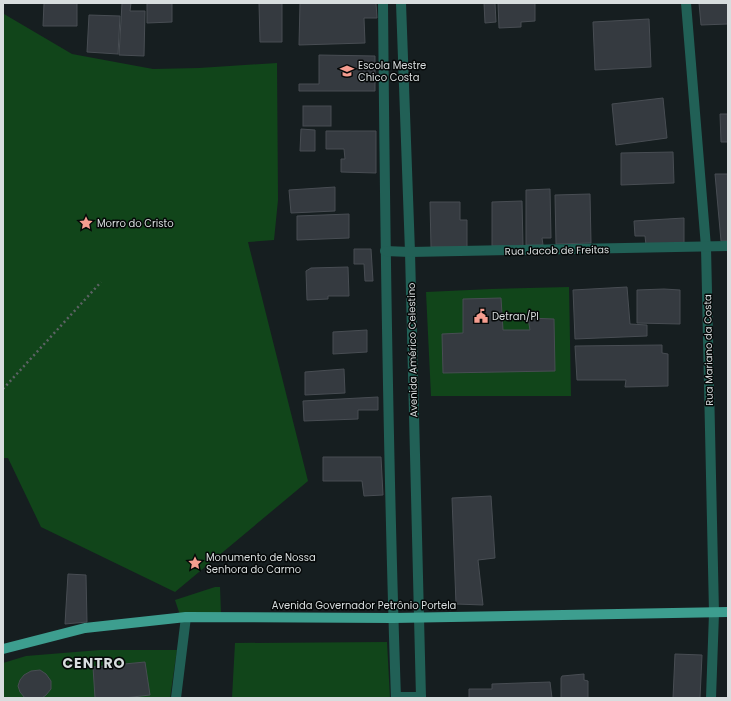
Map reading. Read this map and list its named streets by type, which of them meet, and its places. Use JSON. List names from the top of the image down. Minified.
{"streets":{"main road":["Avenida Governador Petrônio Portela"],"street":["Rua Jacob de Freitas","Avenida Américo Celestino","Rua Mariano da Costa"]},"crossings":[["Rua Jacob de Freitas","Avenida Américo Celestino"],["Rua Jacob de Freitas","Rua Mariano da Costa"],["Avenida Américo Celestino","Avenida Governador Petrônio Portela"],["Rua Mariano da Costa","Avenida Governador Petrônio Portela"]],"districts":["CENTRO"],"places":{"school or university":["Escola Mestre Chico Costa"],"place":["Morro do Cristo","Monumento de Nossa Senhora do Carmo"],"public building":["Detran/PI"]}}
